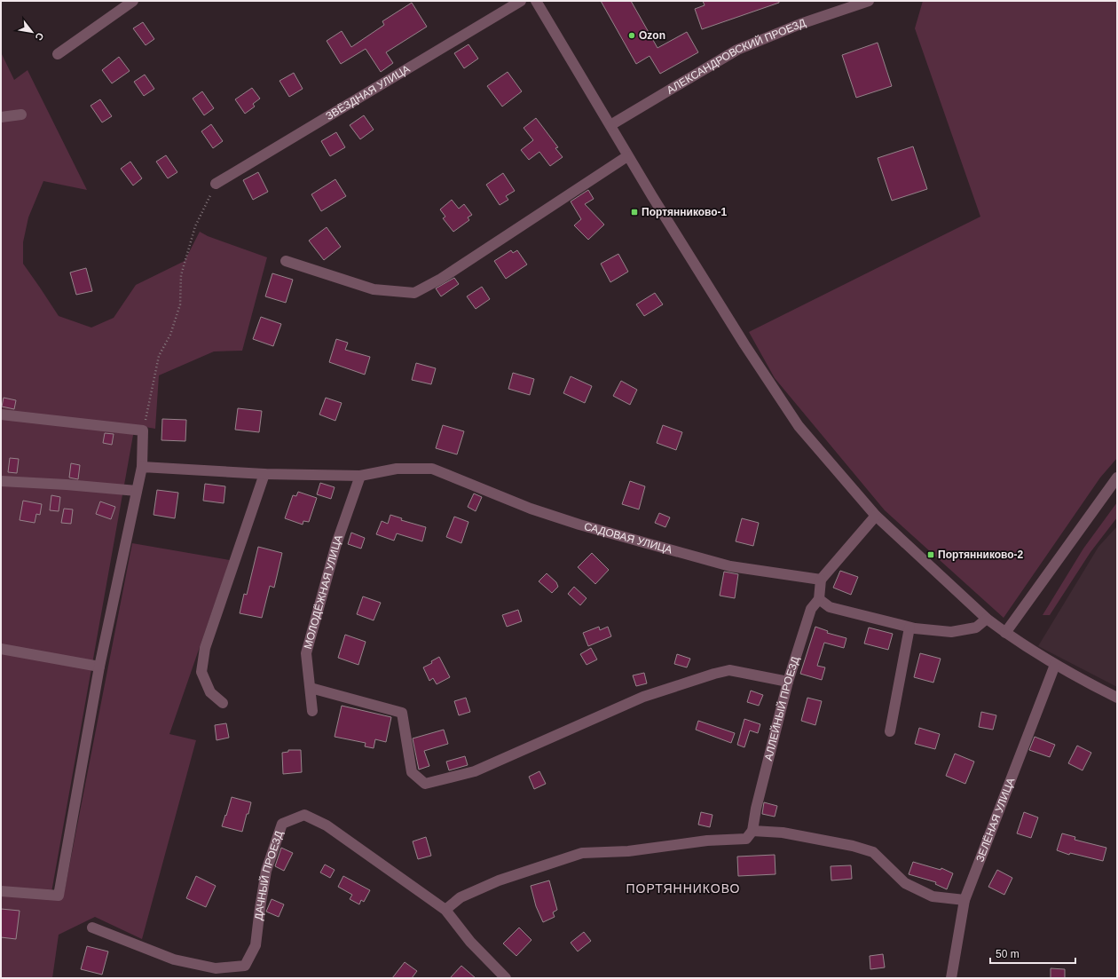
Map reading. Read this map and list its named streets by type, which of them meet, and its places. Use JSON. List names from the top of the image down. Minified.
{"streets":{"street":["АЛЕКСАНДРОВСКИЙ ПРОЕЗД","ЗВЁЗДНАЯ УЛИЦА","САДОВАЯ УЛИЦА","МОЛОДЁЖНАЯ УЛИЦА","АЛЛЕЙНЫЙ ПРОЕЗД","ЗЕЛЁНАЯ УЛИЦА","ДАЧНЫЙ ПРОЕЗД"]},"crossings":[["САДОВАЯ УЛИЦА","МОЛОДЁЖНАЯ УЛИЦА"],["САДОВАЯ УЛИЦА","АЛЛЕЙНЫЙ ПРОЕЗД"]],"districts":["ПОРТЯННИКОВО"],"places":{"other":["Ozon"],"transit":["Портянниково-1","Портянниково-2"]},"scale_bar":"50 m","north":"bottom right"}
